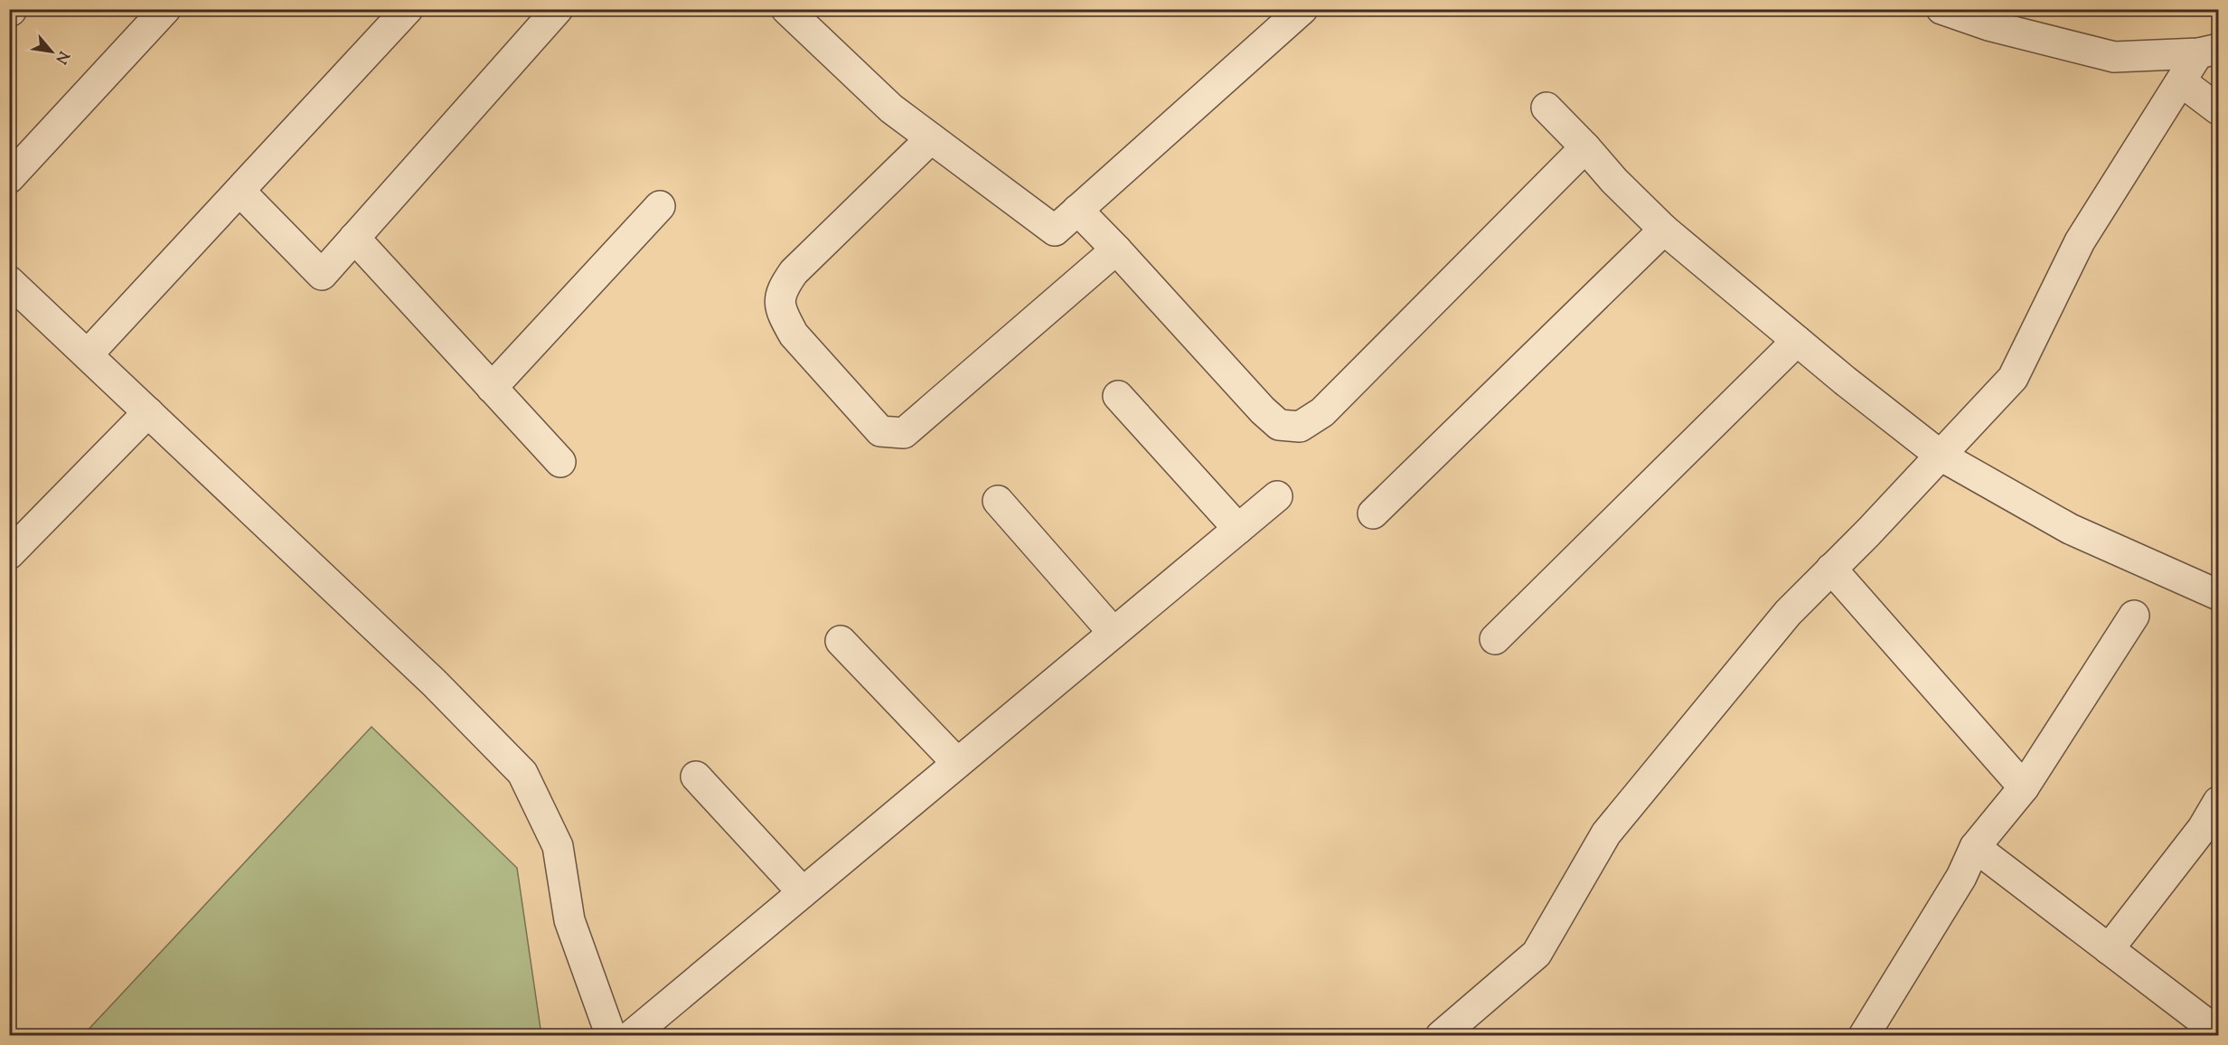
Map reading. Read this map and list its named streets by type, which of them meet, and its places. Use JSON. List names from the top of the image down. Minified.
{"north":"bottom right"}
